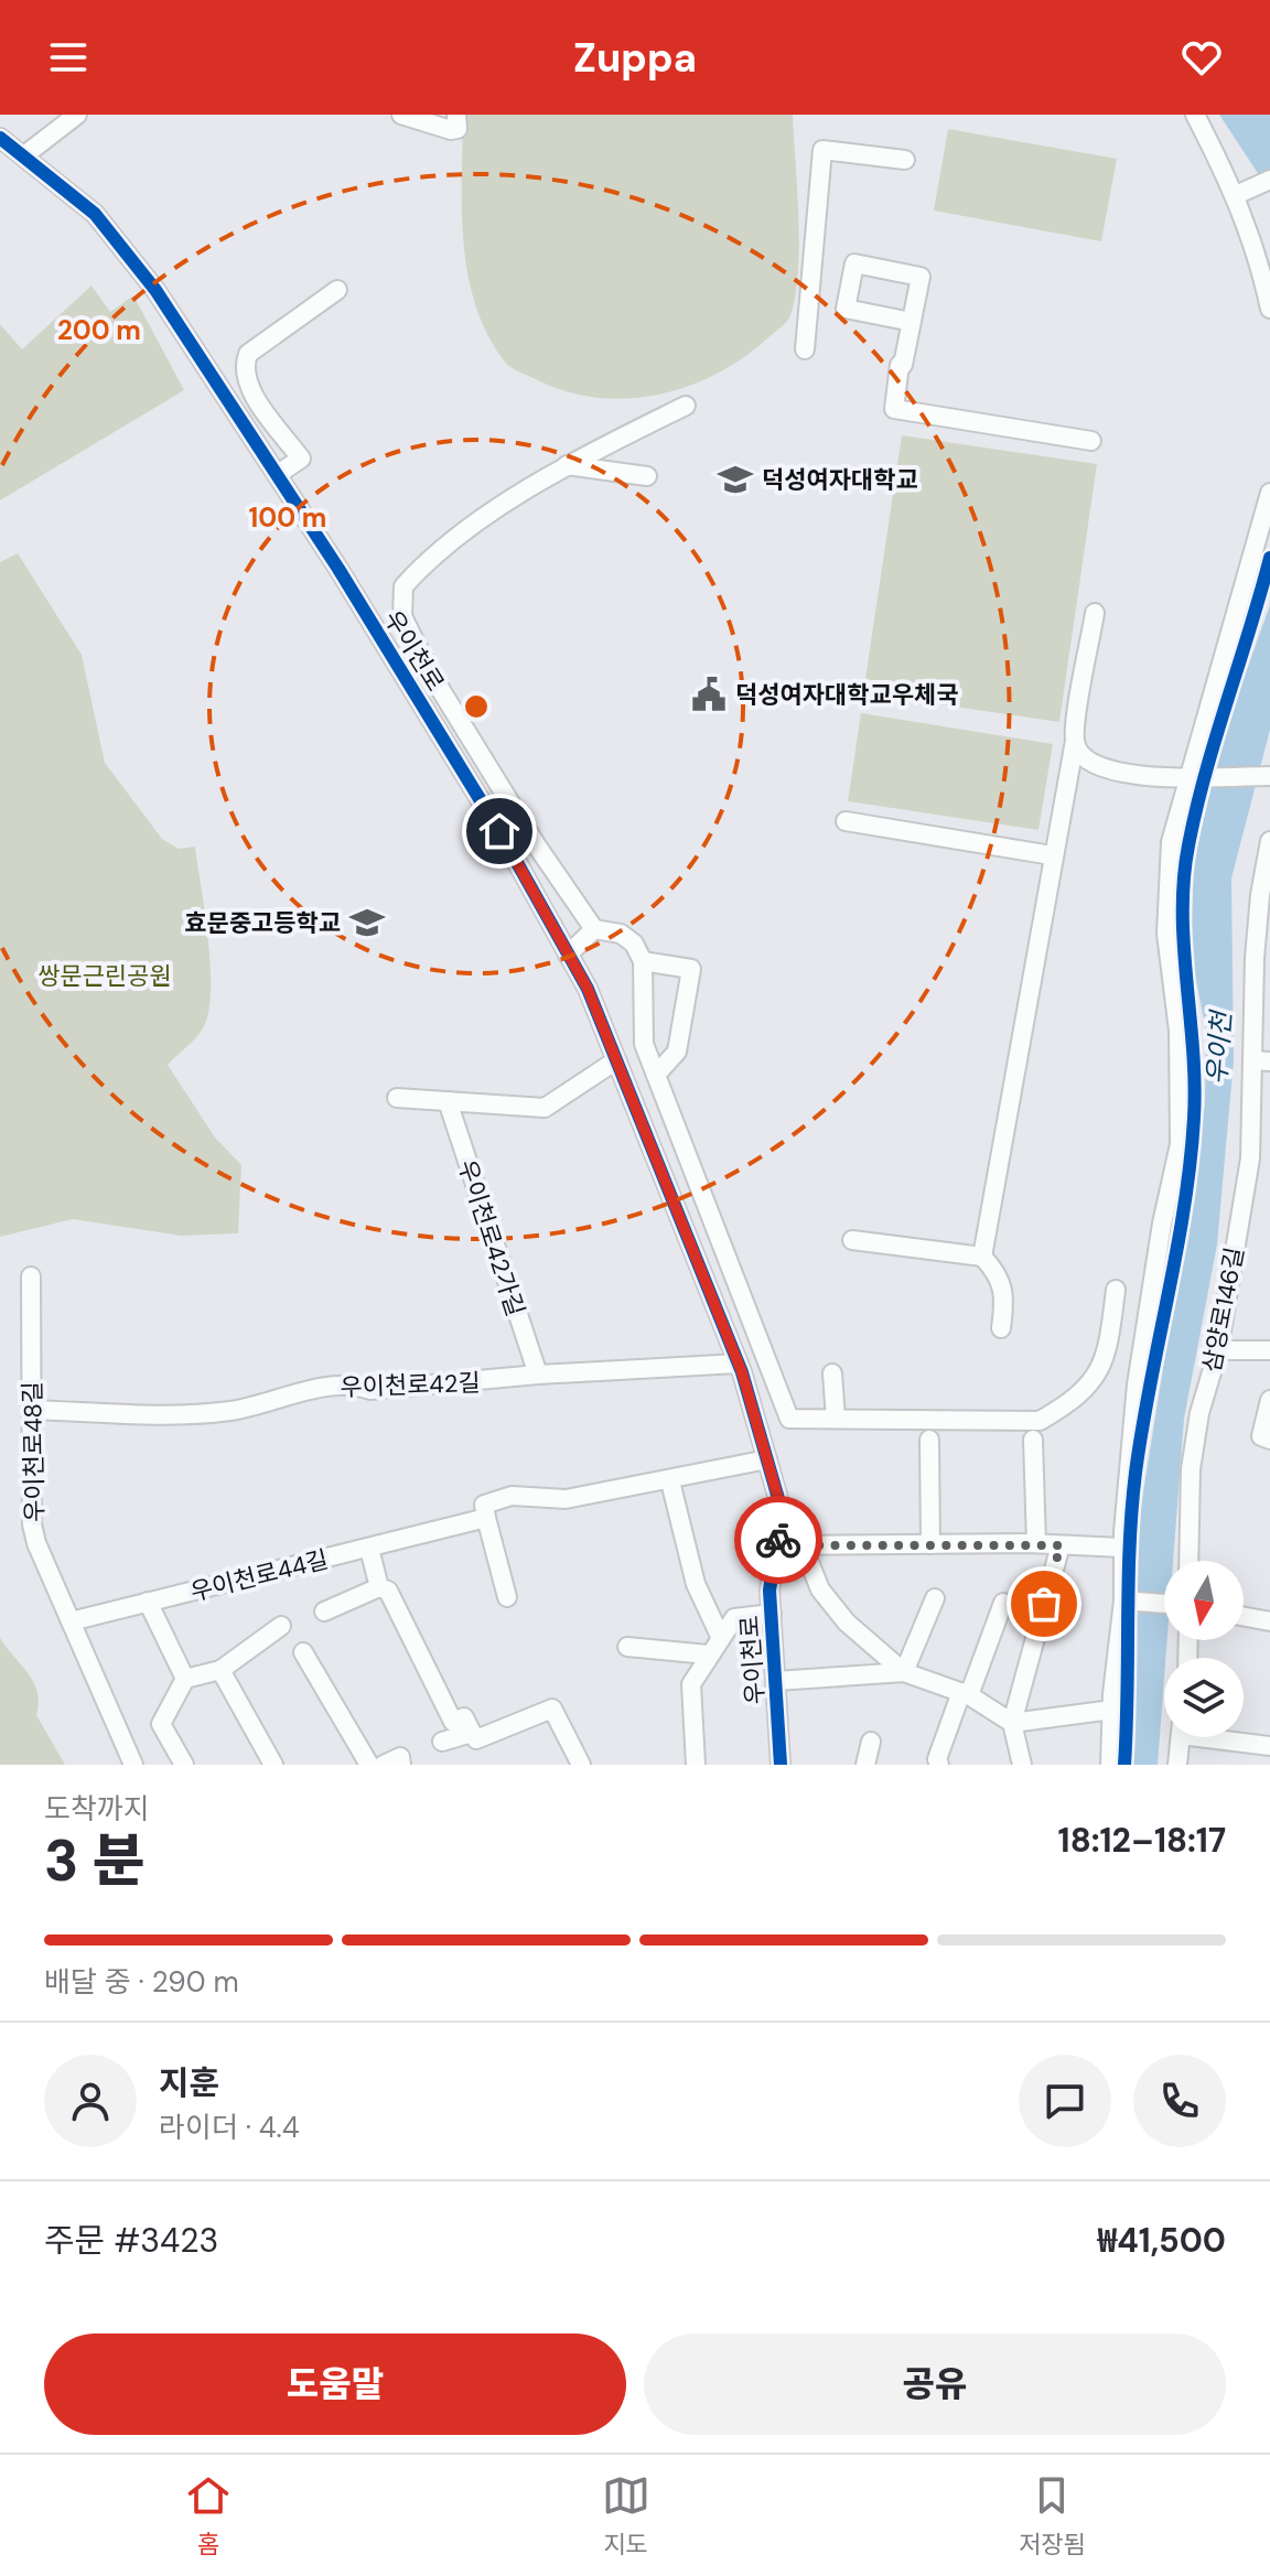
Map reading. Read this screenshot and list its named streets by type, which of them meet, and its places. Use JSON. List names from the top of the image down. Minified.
{"streets":{"street":["우이천로","우이천로42가길","삼양로146길","우이천로42길","우이천로48길","우이천로44길"]},"crossings":[["우이천로","우이천로42길"],["우이천로","우이천로44길"],["우이천로42가길","우이천로42길"],["우이천로42길","우이천로48길"],["우이천로48길","우이천로44길"]],"water":["우이천"],"parks":["쌍문근린공원"],"places":{"school or university":["덕성여자대학교","효문중고등학교"],"public building":["덕성여자대학교우체국"]},"north":"bottom","page":{"header":"Zuppa","heading":["3 분","도착까지","18:12–18:17"],"panel":["지훈","라이더 · 4.4","주문 #3423","₩41,500"],"bar":"배달 중 · 290 m","buttons":["도움말","공유"],"tabs":["홈","지도","저장됨"]},"rings":["200 m","100 m"]}
